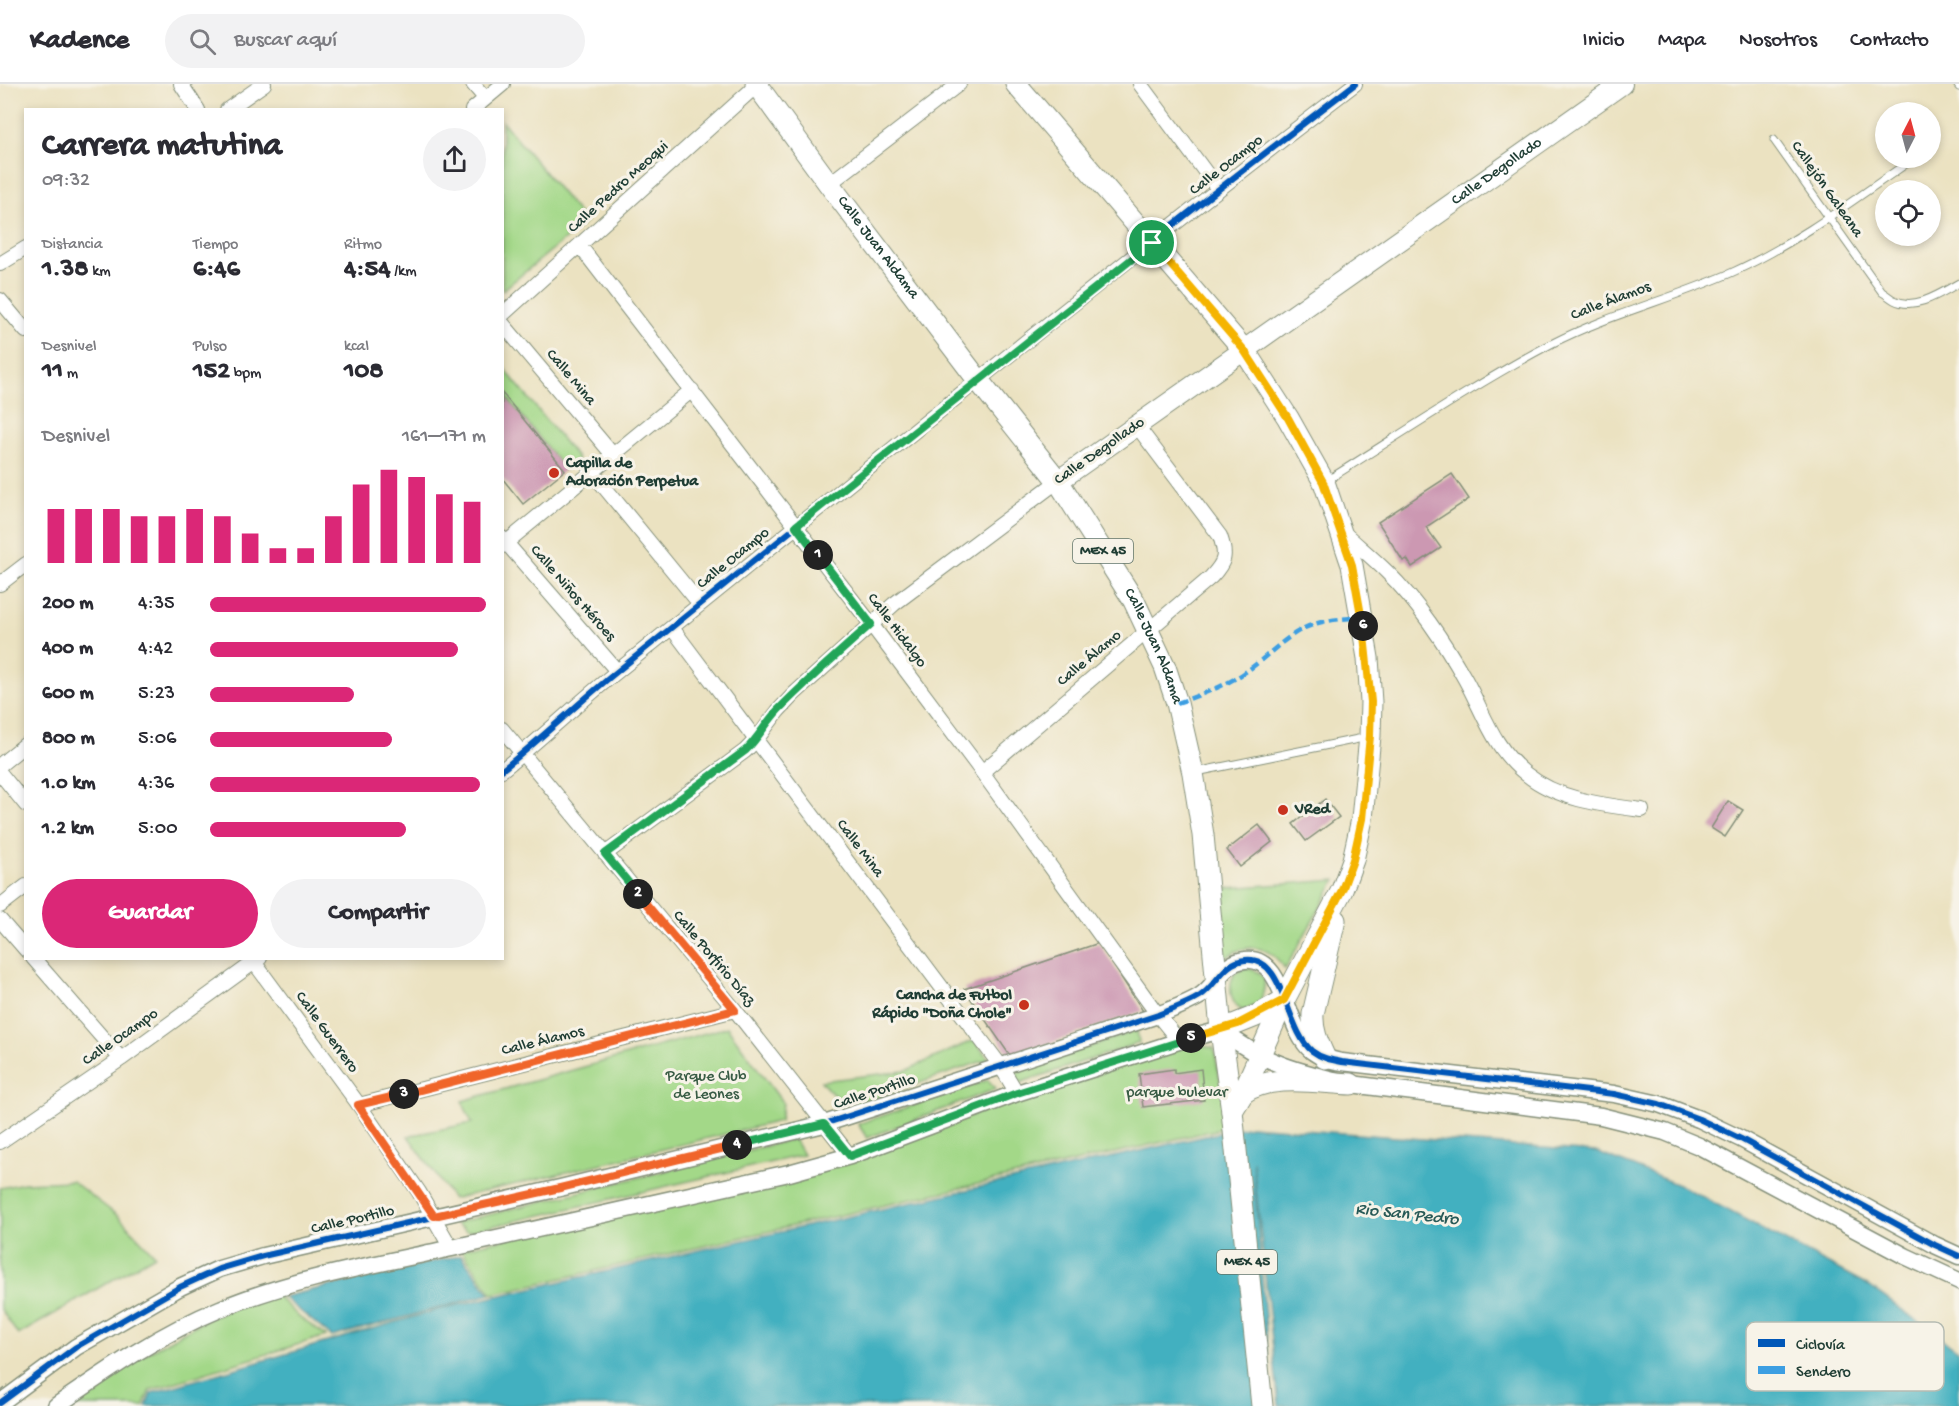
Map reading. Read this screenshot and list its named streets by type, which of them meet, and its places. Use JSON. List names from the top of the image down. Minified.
{"streets":{"main road":["Calle Degollado","Calle Juan Aldama","MEX 45"],"street":["Calle Ocampo","Calle Pedro Meoqui","Calle Álamos","Calle Mina","Calle Niños Héroes","Calle Hidalgo","Calle Álamo","Calle Porfirio Díaz","Calle Guerrero","Calle Portillo"],"lane":["Callejón Galeana"]},"crossings":[["Calle Ocampo","Calle Juan Aldama"],["Calle Ocampo","Calle Mina"],["Calle Ocampo","MEX 45"],["Calle Ocampo","Calle Niños Héroes"],["Calle Ocampo","Calle Hidalgo"],["Calle Ocampo","Calle Porfirio Díaz"],["Calle Ocampo","Calle Guerrero"],["Calle Degollado","Calle Juan Aldama"],["Calle Degollado","Calle Mina"],["Calle Degollado","MEX 45"],["Calle Degollado","Calle Hidalgo"],["Calle Degollado","Calle Álamo"],["Calle Degollado","Calle Porfirio Díaz"],["Calle Pedro Meoqui","Calle Juan Aldama"],["Calle Pedro Meoqui","Calle Hidalgo"],["Callejón Galeana","Calle Álamos"],["Calle Juan Aldama","MEX 45"],["Calle Juan Aldama","Calle Álamo"],["Calle Juan Aldama","Calle Portillo"],["Calle Álamos","MEX 45"],["Calle Álamos","Calle Porfirio Díaz"],["Calle Álamos","Calle Guerrero"],["Calle Mina","Calle Portillo"],["MEX 45","Calle Portillo"],["Calle Hidalgo","Calle Álamo"],["Calle Hidalgo","Calle Portillo"],["Calle Porfirio Díaz","Calle Portillo"],["Calle Guerrero","Calle Portillo"]],"water":["Rio San Pedro"],"parks":["Parque Club de Leones","parque bulevar"],"places":["Capilla de Adoración Perpetua","VRed","Cancha de Futbol Rápido \"Doña Chole\""],"legend":["Ciclovía","Sendero"],"north":"top","page":{"header":"Kadence","search":"Buscar aquí","nav":["Inicio","Mapa","Nosotros","Contacto"],"heading":["Carrera matutina","09:32"],"stats":[["Distancia","1.38 km"],["Tiempo","6:46"],["Ritmo","4:54 /km"],["Desnivel","11 m"],["Pulso","152 bpm"],["kcal","108"]],"chart":["Desnivel","161–171 m"],"pins":["1","6","2","5","3","4"],"list":[{"name":"200 m","note":"4:35"},{"name":"400 m","note":"4:42"},{"name":"600 m","note":"5:23"},{"name":"800 m","note":"5:06"},{"name":"1.0 km","note":"4:36"},{"name":"1.2 km","note":"5:00"}],"buttons":["Guardar","Compartir"]}}
